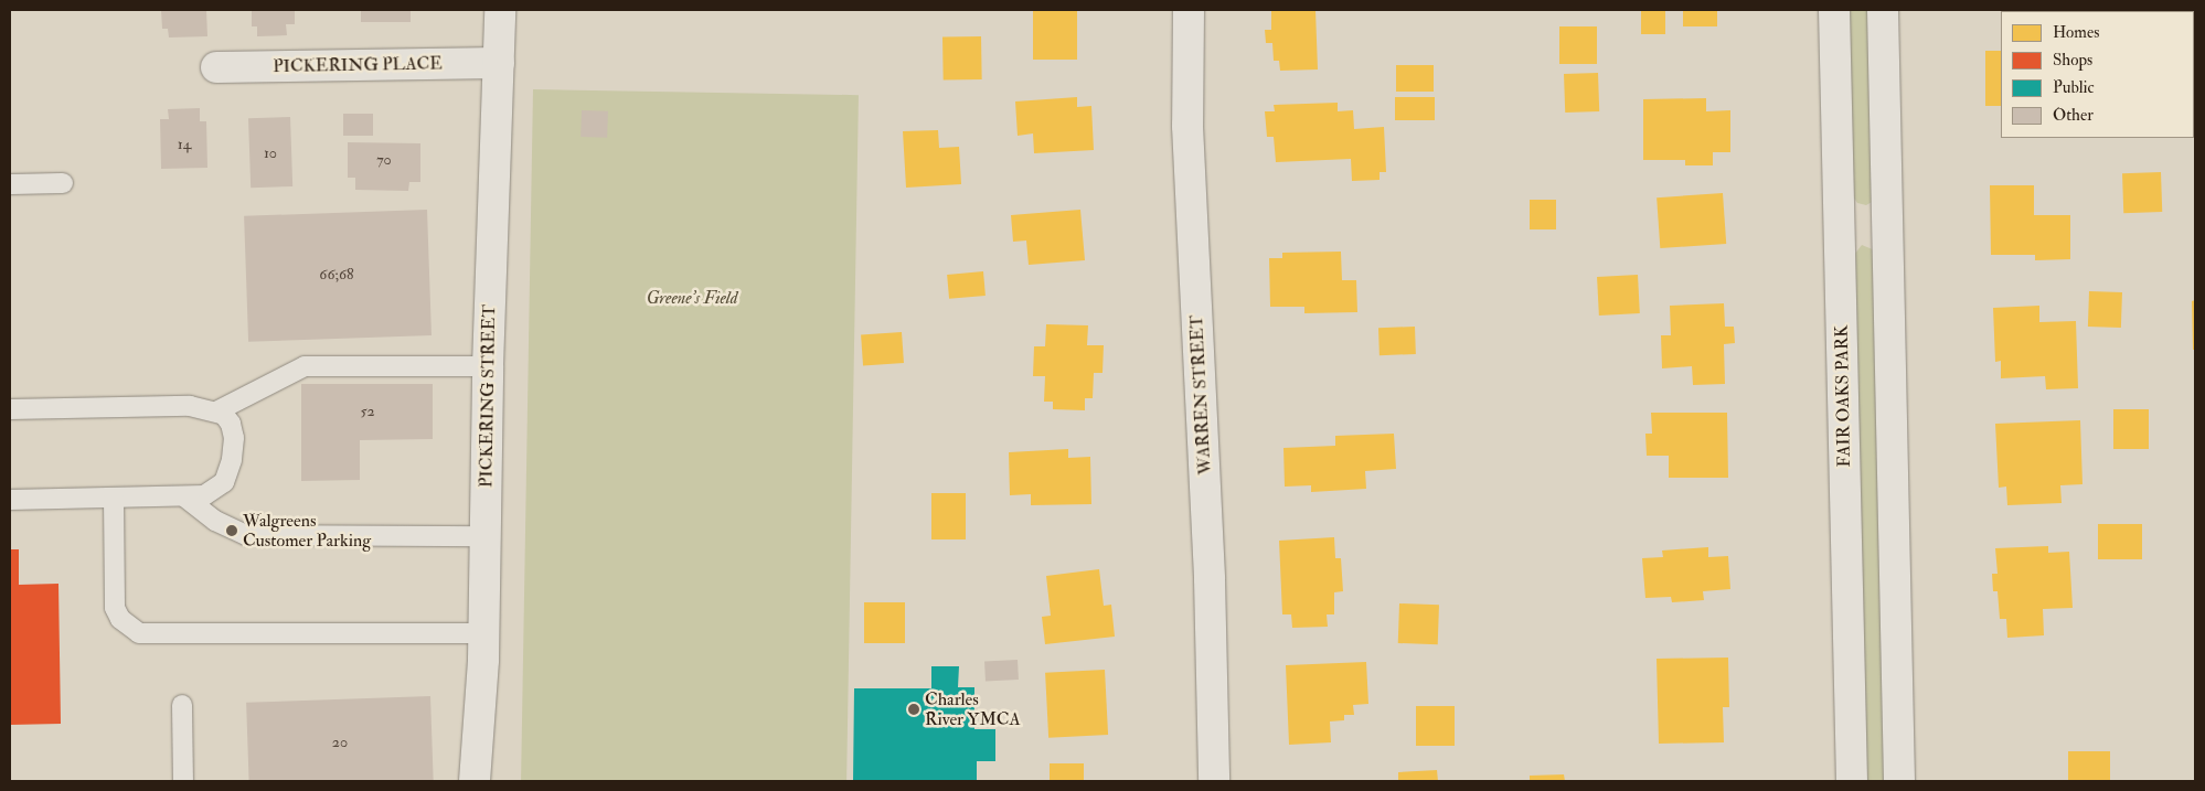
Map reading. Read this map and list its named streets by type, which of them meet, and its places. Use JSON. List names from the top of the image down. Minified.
{"streets":{"street":["PICKERING PLACE","WARREN STREET","PICKERING STREET","FAIR OAKS PARK"]},"crossings":[["PICKERING PLACE","PICKERING STREET"]],"parks":["Greene's Field"],"places":["Walgreens Customer Parking","Charles River YMCA"],"house_numbers":["14","10","70","66;68","52","20"],"legend":["Homes","Shops","Public","Other"]}
